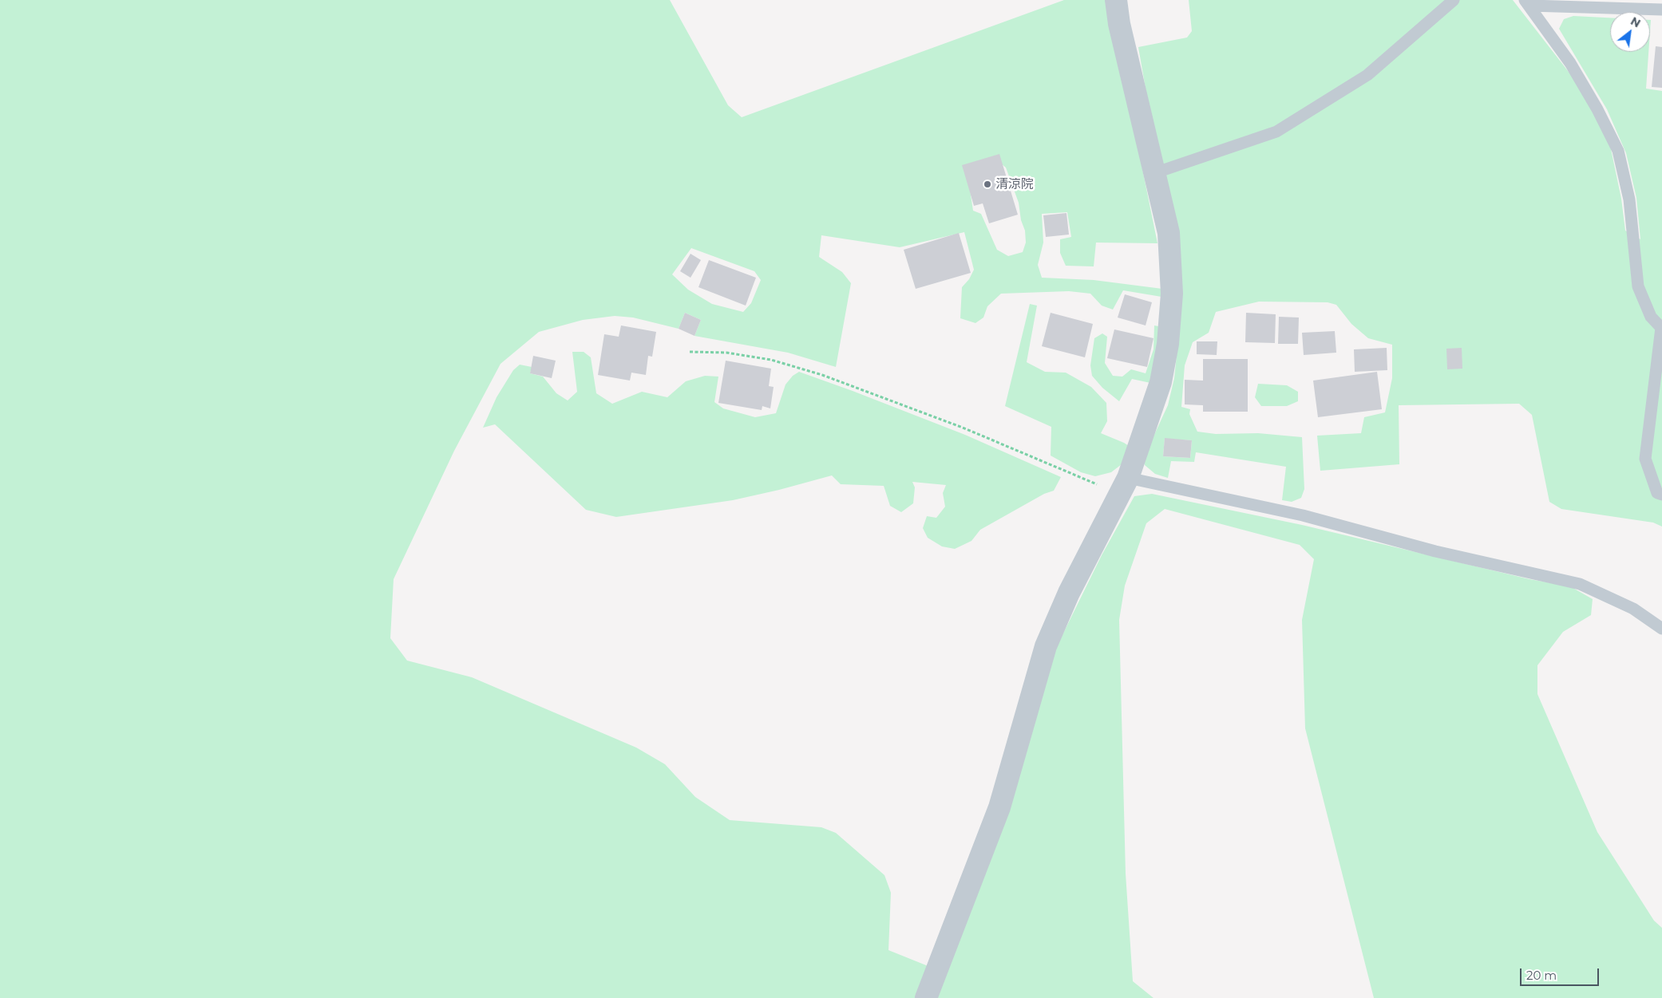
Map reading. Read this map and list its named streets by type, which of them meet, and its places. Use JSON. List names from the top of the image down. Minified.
{"places":["清涼院"],"scale_bar":"20 m","north":"top right"}
